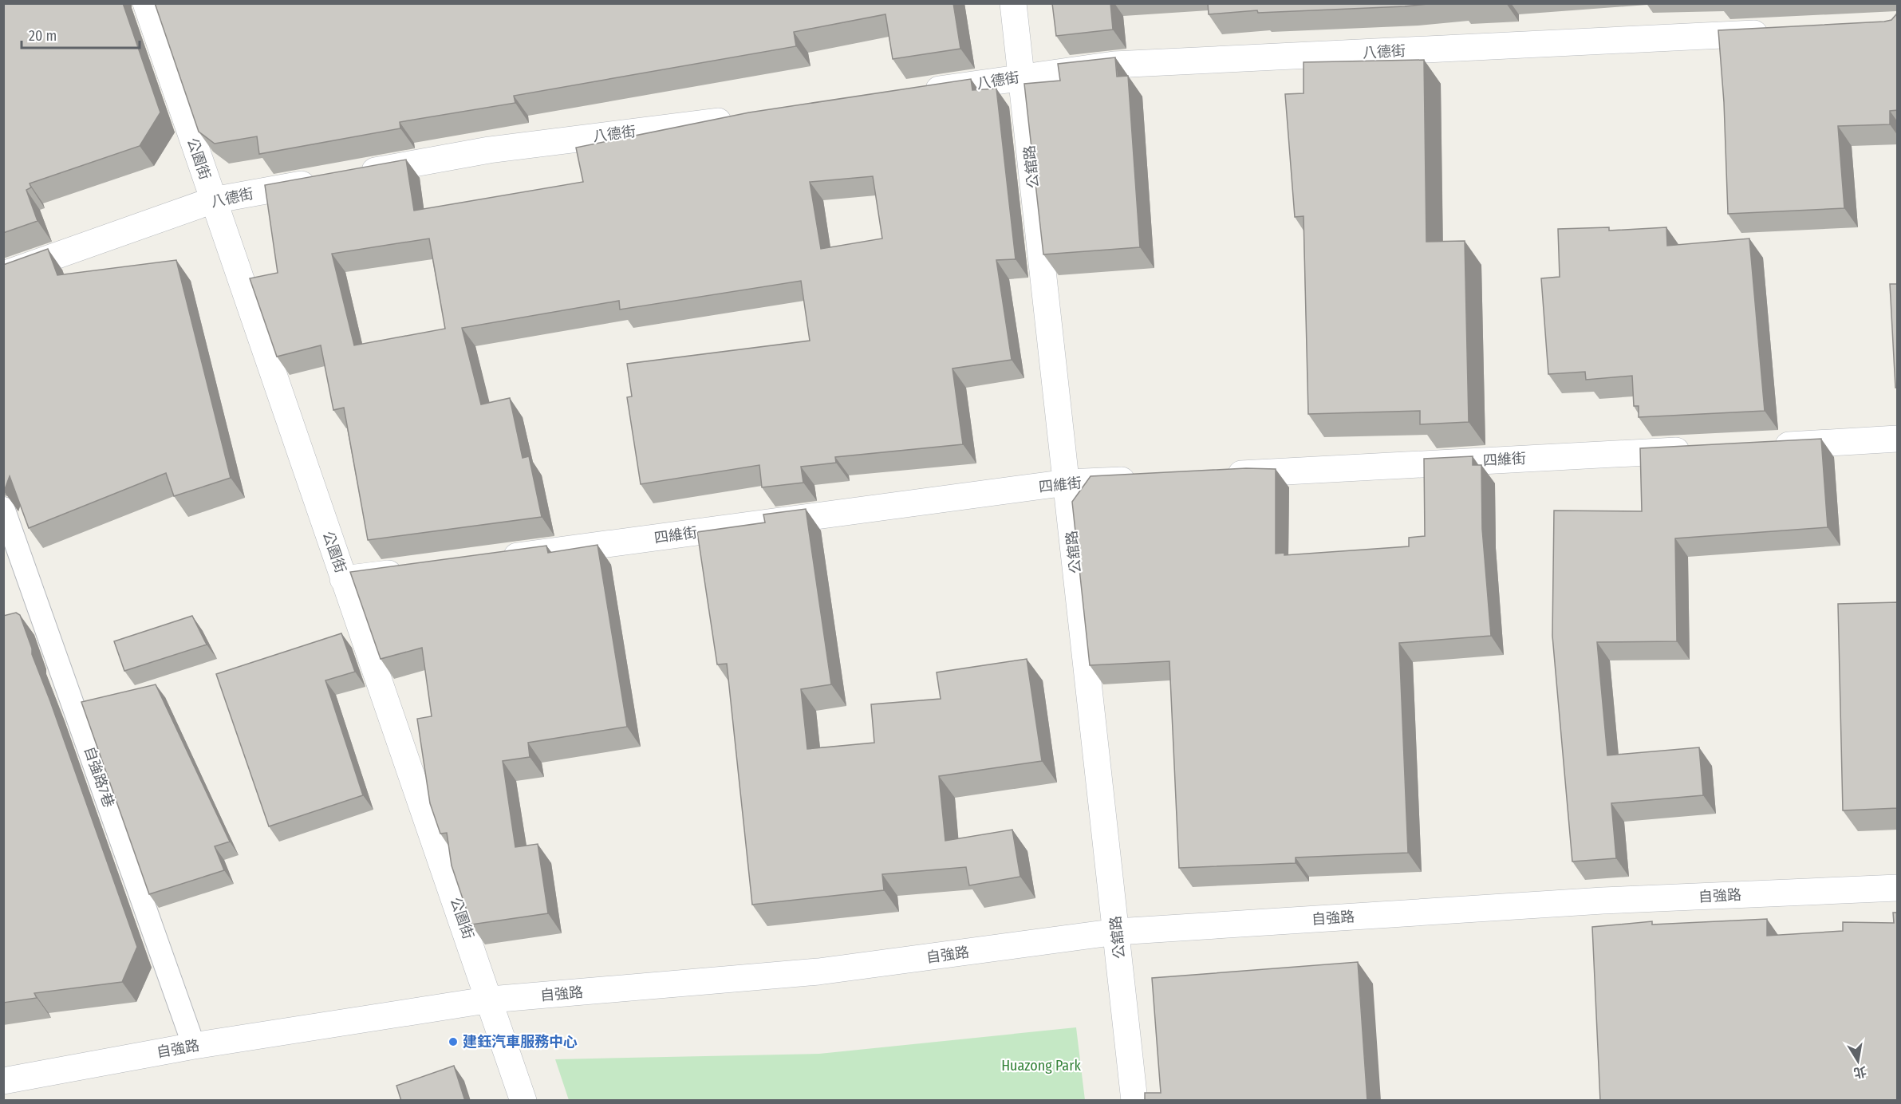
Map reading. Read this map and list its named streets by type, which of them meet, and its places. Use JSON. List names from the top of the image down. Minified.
{"streets":{"street":["八德街","公園街","公舘路","四維街","自強路"],"lane":["自強路7巷"]},"crossings":[["八德街","公園街"],["八德街","公舘路"],["公園街","自強路"],["公舘路","四維街"],["公舘路","自強路"],["自強路7巷","自強路"]],"parks":["Huazong Park"],"places":["建鈺汽車服務中心"],"scale_bar":"20 m","north":"bottom"}
